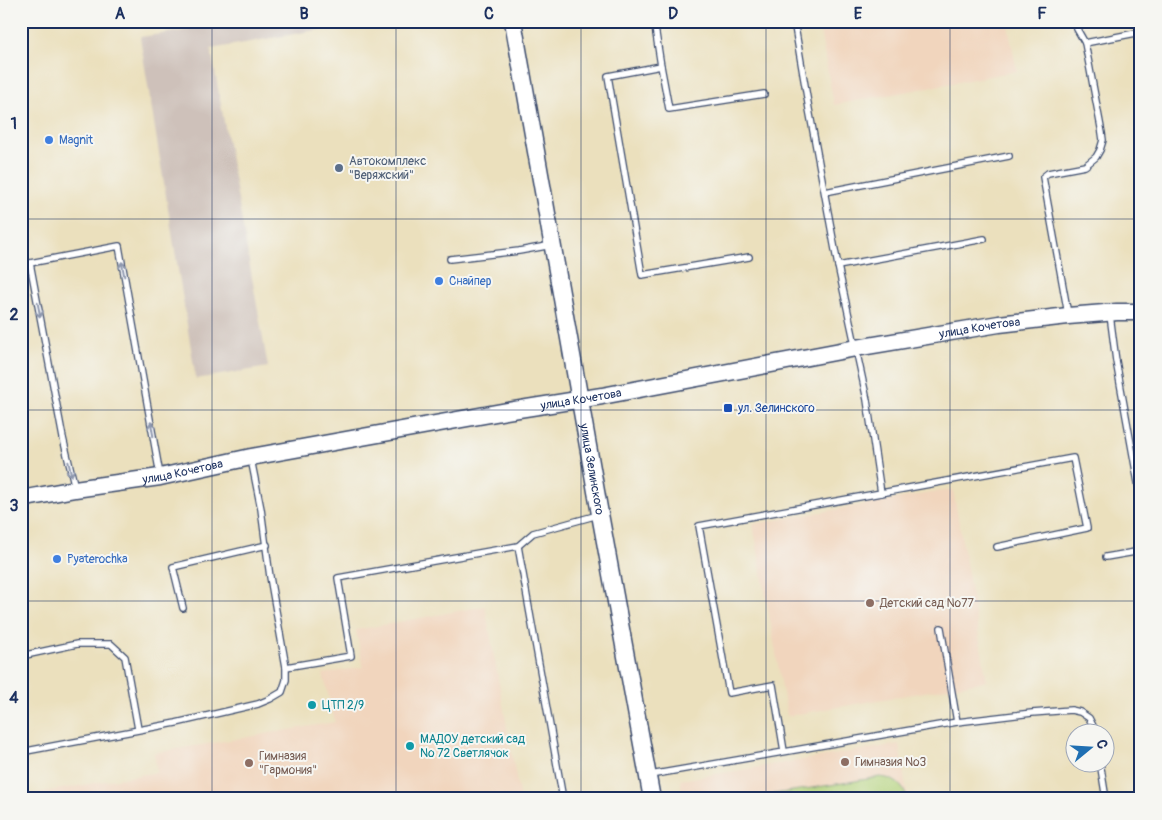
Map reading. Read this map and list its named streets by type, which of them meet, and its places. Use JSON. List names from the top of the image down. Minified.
{"streets":{"main road":["улица Кочетова","улица Зелинского"]},"crossings":[["улица Кочетова","улица Зелинского"]],"places":{"other":["Magnit","Автокомплекс \"Веряжский\"","Снайпер","Pyaterochka","Детский сад №77","ЦТП 2/9","МАДОУ детский сад № 72 Светлячок","Гимназия №3","Гимназия \"Гармония\""],"transit":["ул. Зелинского"]},"north":"right","grid":{"columns":["A","B","C","D","E","F"],"rows":["1","2","3","4"]}}
